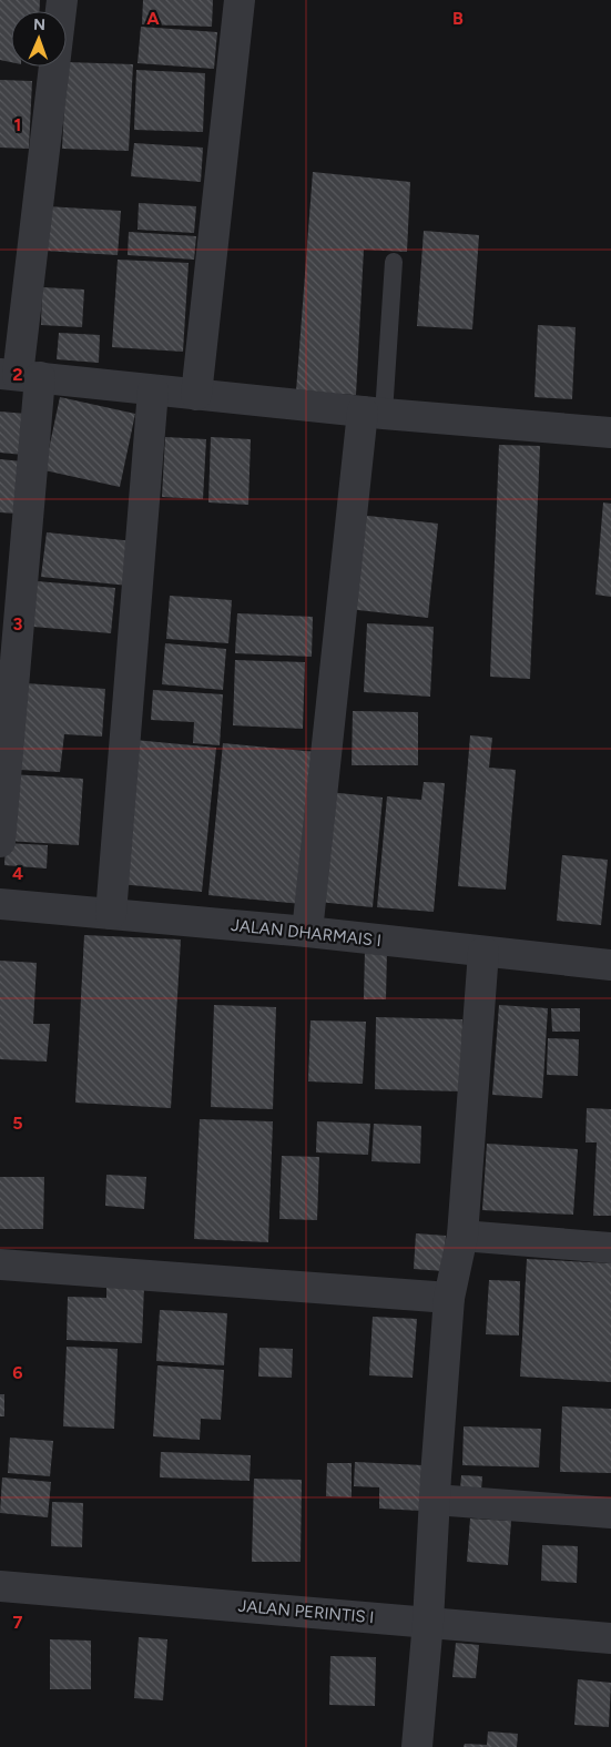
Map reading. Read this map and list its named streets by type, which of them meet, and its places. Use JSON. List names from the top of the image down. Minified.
{"streets":{"street":["JALAN DHARMAIS I","JALAN PERINTIS I"]},"north":"top","grid":{"columns":["A","B"],"rows":["1","2","3","4","5","6","7"]}}
